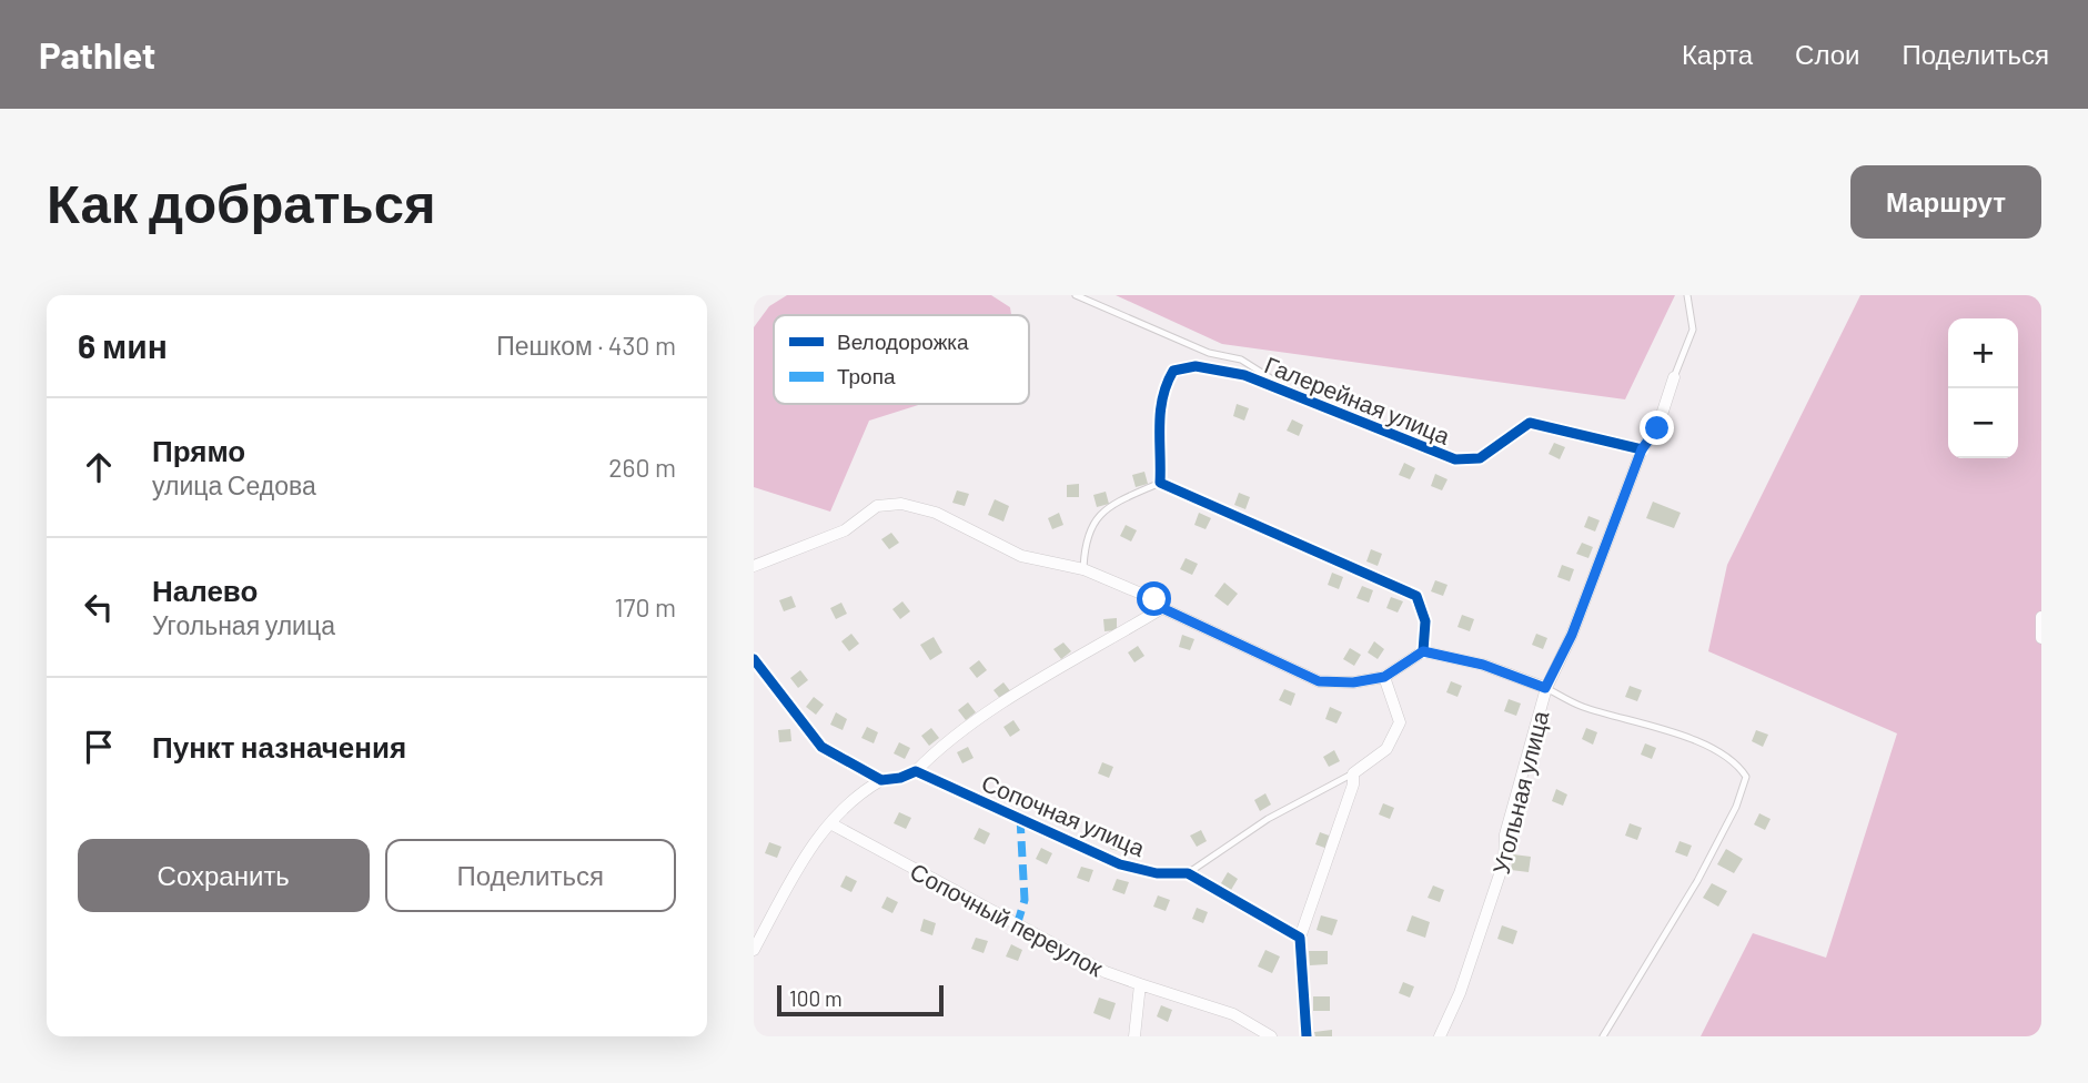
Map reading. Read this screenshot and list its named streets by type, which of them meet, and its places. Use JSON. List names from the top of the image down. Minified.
{"streets":{"street":["Галерейная улица","Угольная улица","Сопочная улица","Сопочный переулок"]},"crossings":[["Галерейная улица","Угольная улица"]],"legend":["Велодорожка","Тропа"],"scale_bar":"100 m","page":{"header":"Pathlet","nav":["Карта","Слои","Поделиться"],"buttons":["Маршрут",["Сохранить","Поделиться"]],"title":"Как добраться","heading":["6 мин","Пешком · 430 m"],"map_buttons":["+","−"],"list":[["Прямо","улица Седова","260 m"],["Налево","Угольная улица","170 m"],"Пункт назначения"],"scale":"100 m"}}
